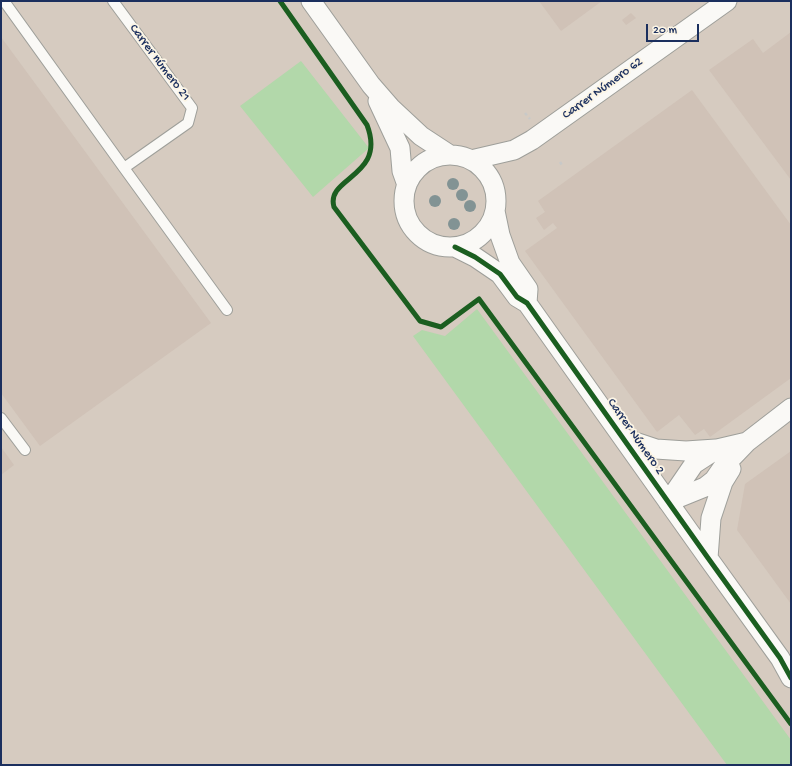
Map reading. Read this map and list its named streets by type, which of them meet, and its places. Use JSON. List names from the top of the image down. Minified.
{"streets":{"street":["Carrer Número 62","Carrer Número 2"],"lane":["Carrer número 21"]},"crossings":[["Carrer Número 62","Carrer Número 2"]],"scale_bar":"20 m"}
